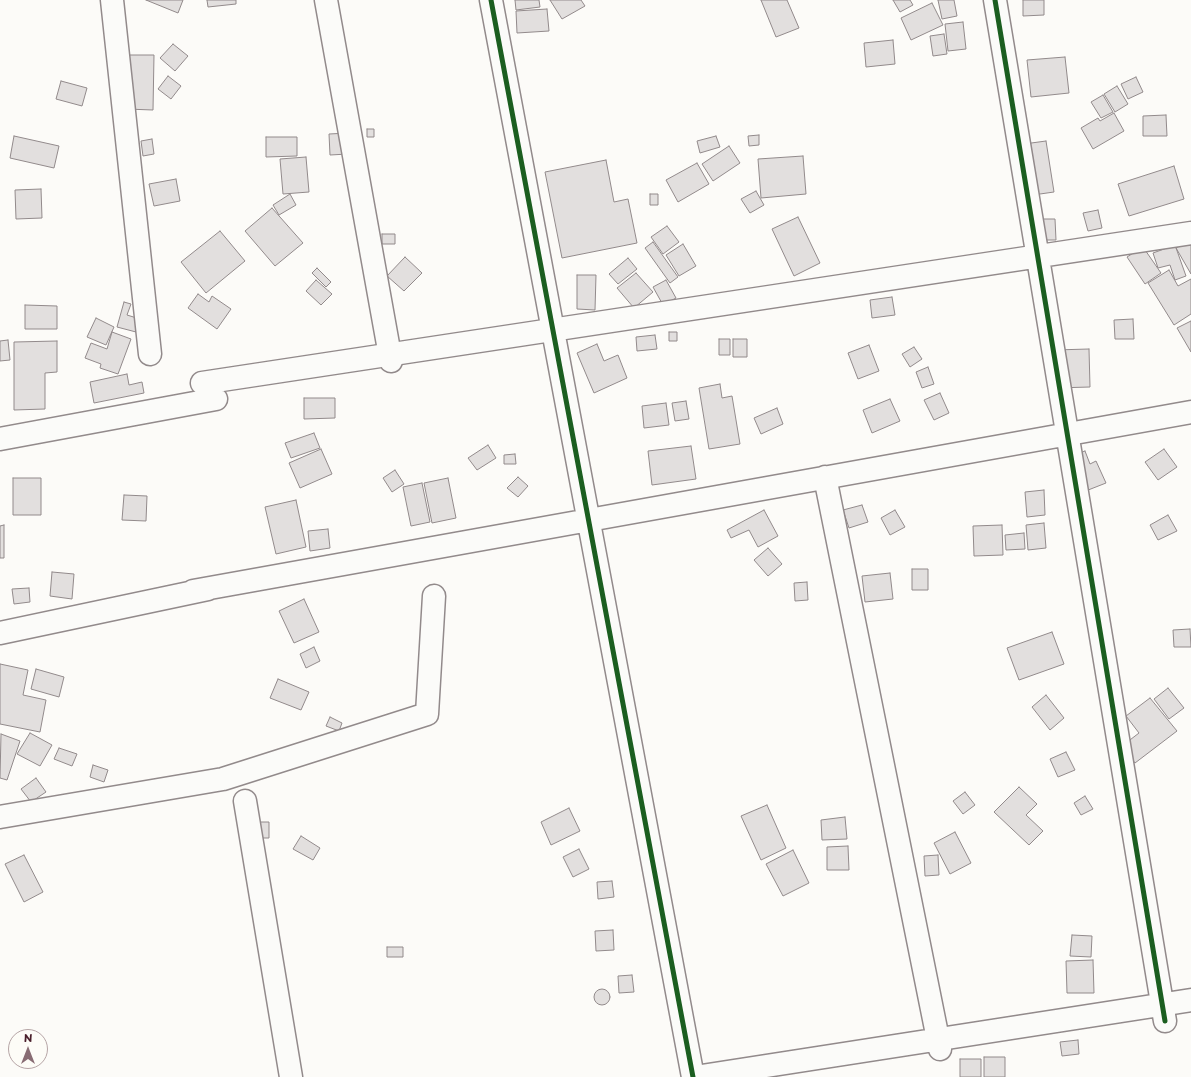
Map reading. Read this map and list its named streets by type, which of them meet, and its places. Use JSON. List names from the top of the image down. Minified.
{"north":"top"}
